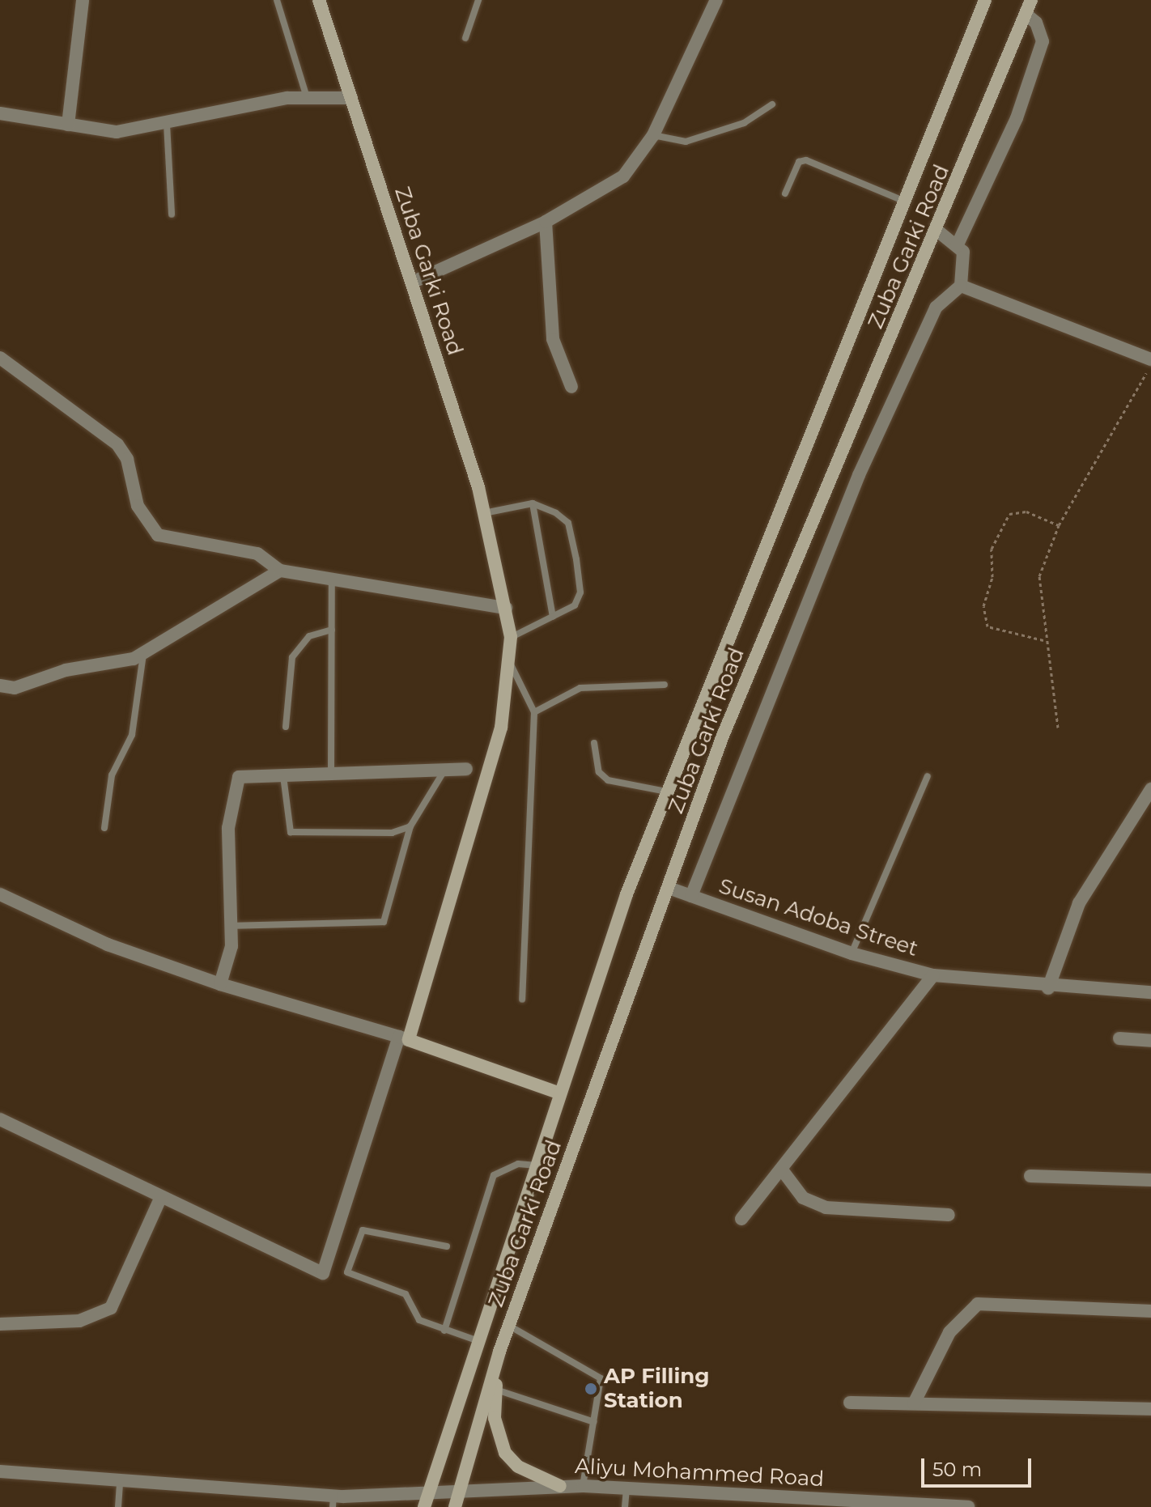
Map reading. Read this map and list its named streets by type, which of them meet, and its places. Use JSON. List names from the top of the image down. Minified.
{"streets":{"main road":["Zuba Garki Road"],"street":["Susan Adoba Street","Aliyu Mohammed Road"]},"crossings":[["Zuba Garki Road","Susan Adoba Street"],["Zuba Garki Road","Aliyu Mohammed Road"]],"places":["AP Filling Station"],"scale_bar":"50 m"}
